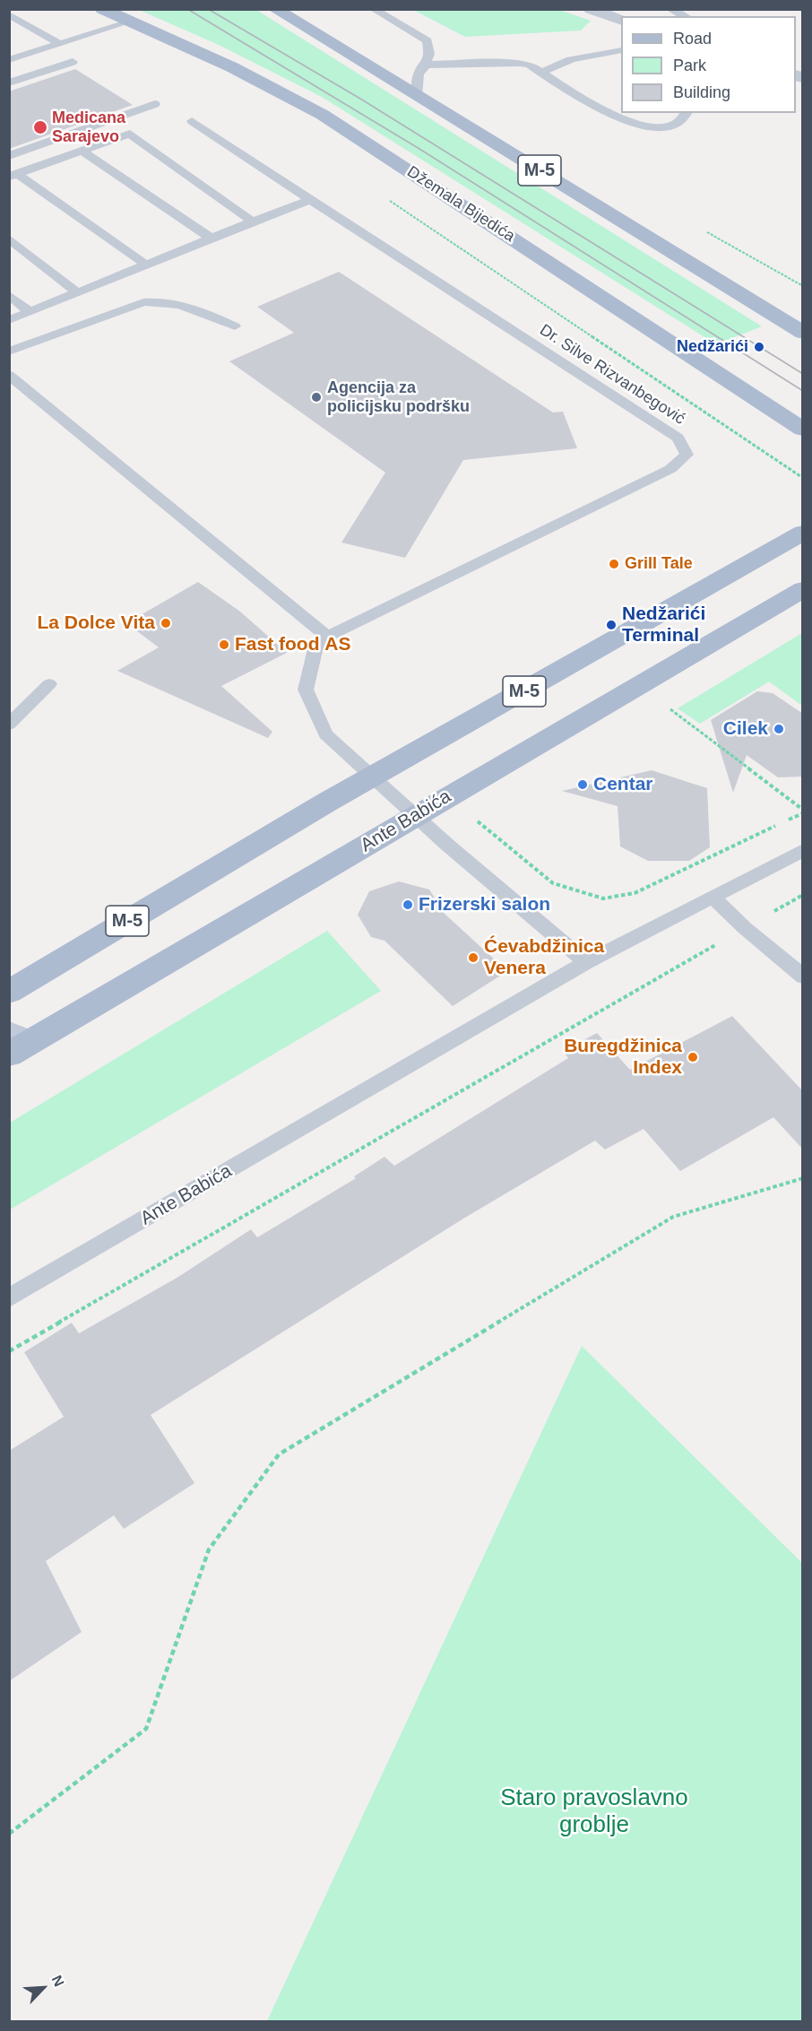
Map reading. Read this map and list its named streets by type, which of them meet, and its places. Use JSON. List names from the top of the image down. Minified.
{"streets":{"main road":["M-5","Džemala Bijedića","Ante Babića"],"lane":["Dr. Silve Rizvanbegović"]},"parks":["Staro pravoslavno groblje"],"places":["Medicana Sarajevo","Nedžarići","Agencija za policijsku podršku","Grill Tale","La Dolce Vita","Nedžarići Terminal","Fast food AS","Cilek","Centar","Frizerski salon","Ćevabdžinica Venera","Buregdžinica Index"],"legend":["Road","Park","Building"],"north":"top right"}
